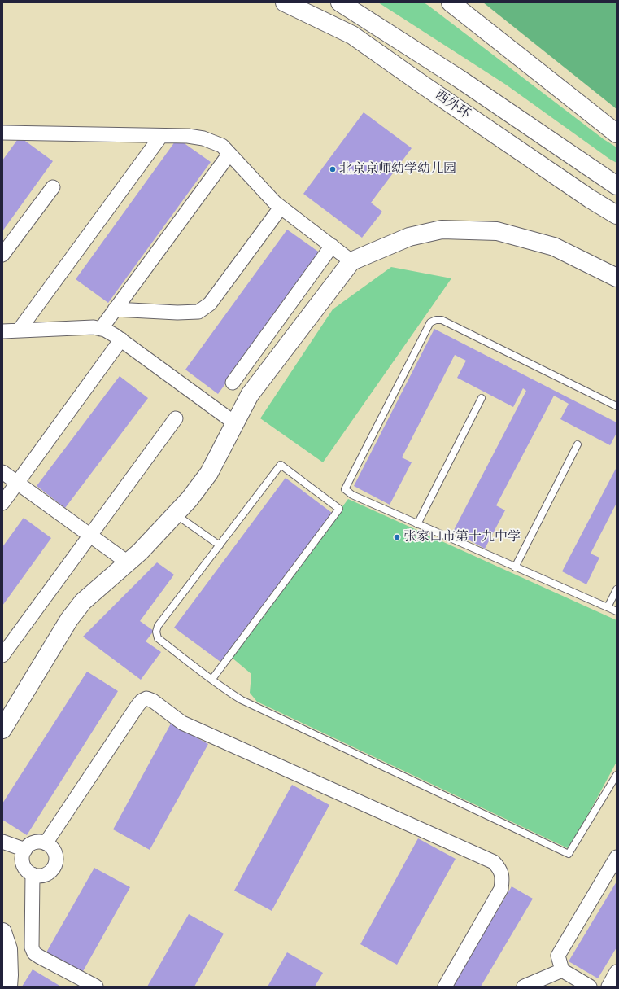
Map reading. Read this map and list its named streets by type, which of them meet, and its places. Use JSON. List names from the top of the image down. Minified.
{"streets":{"main road":["西外环"]},"places":["北京京师幼学幼儿园","张家口市第十九中学"]}
